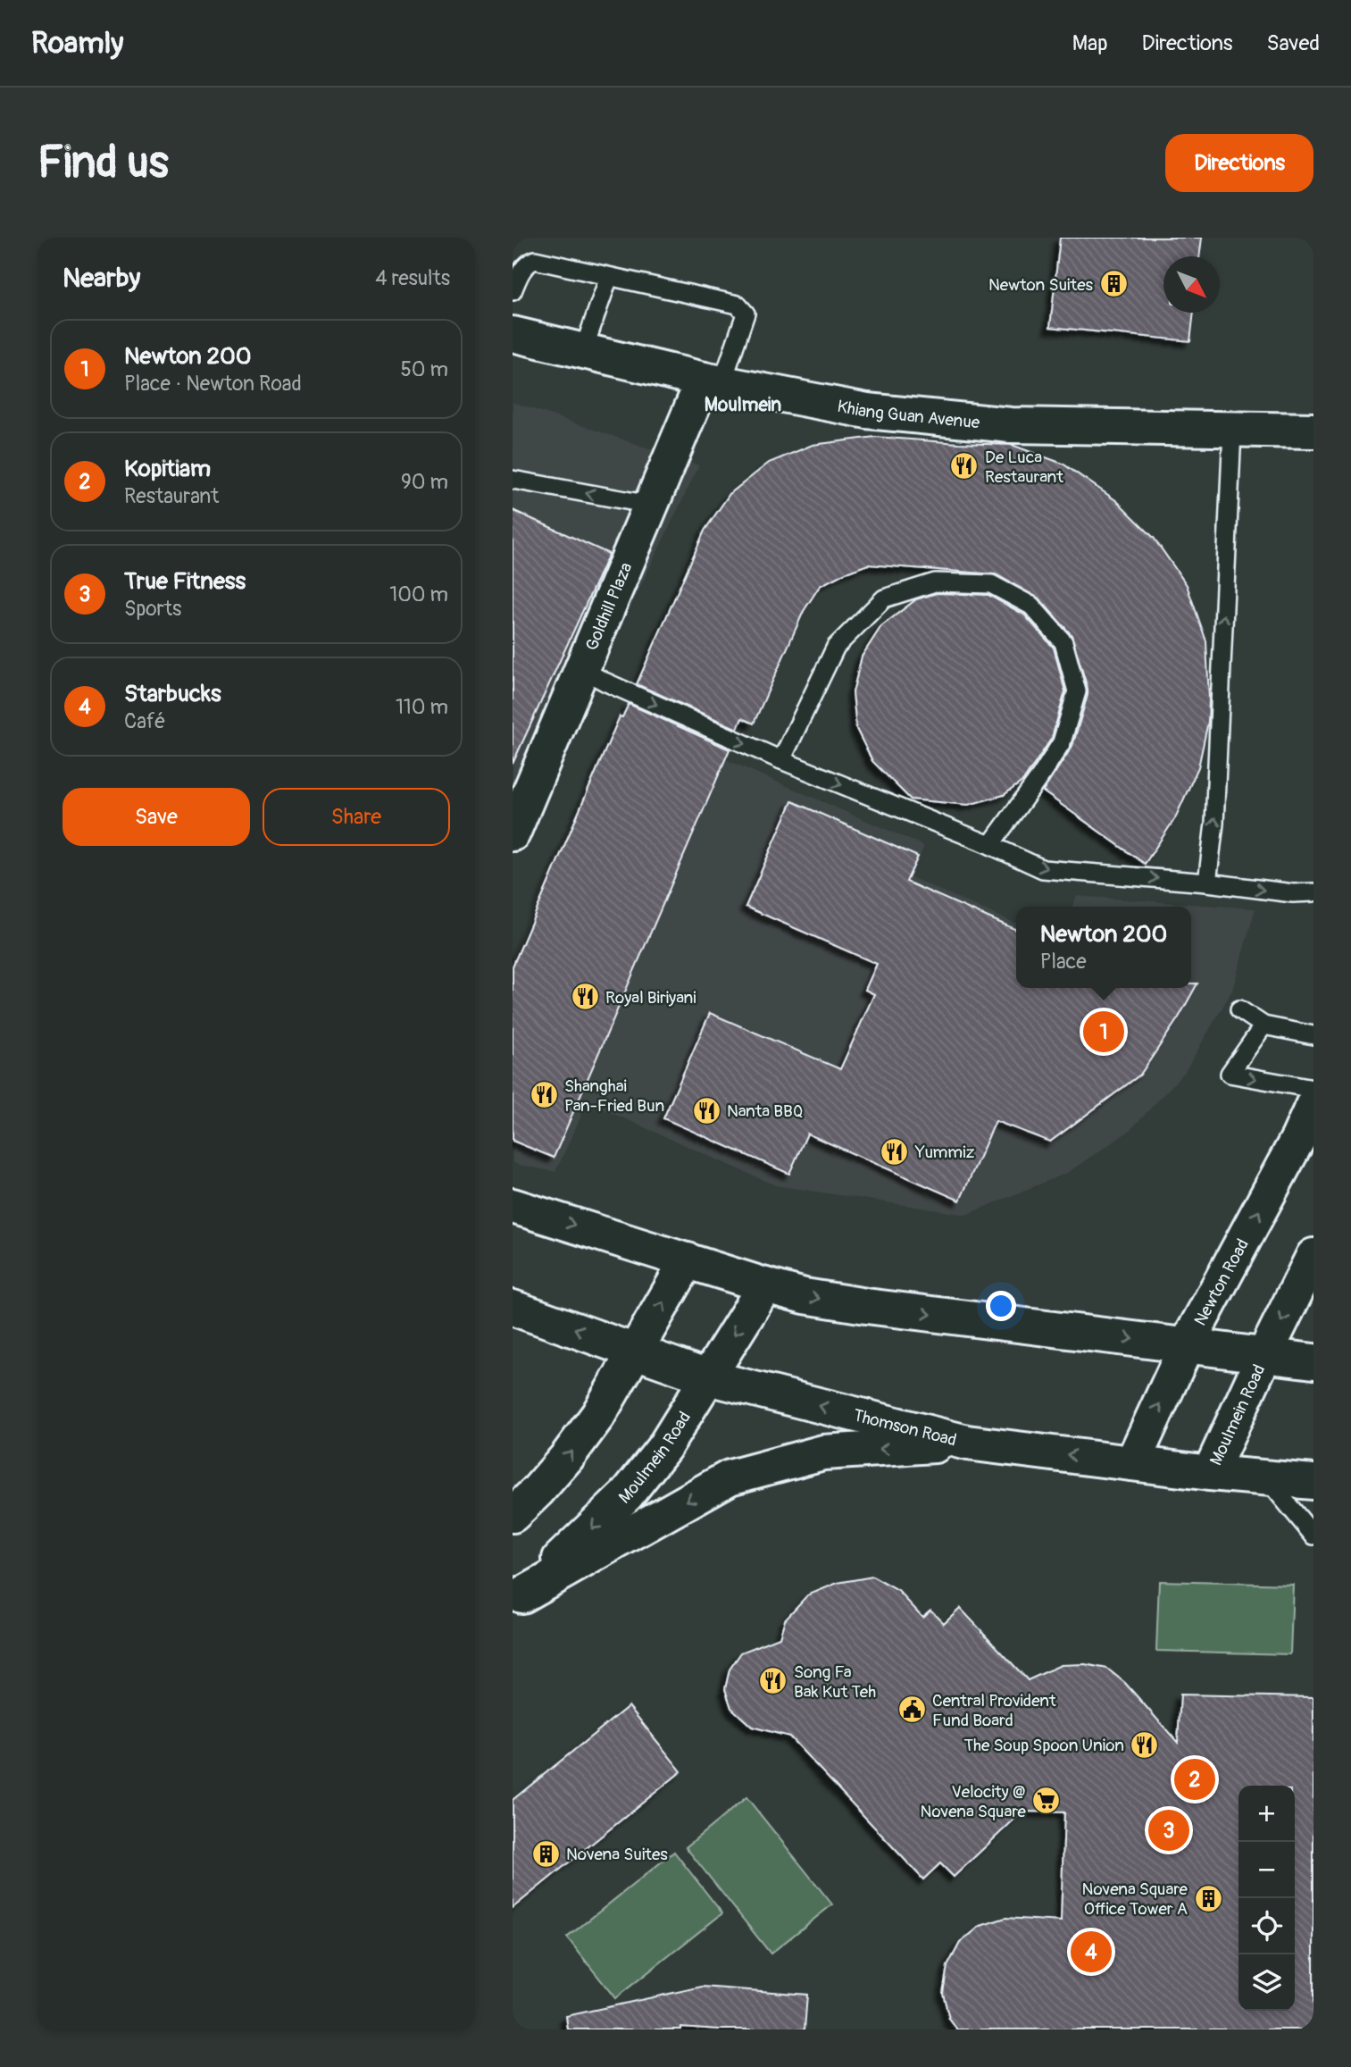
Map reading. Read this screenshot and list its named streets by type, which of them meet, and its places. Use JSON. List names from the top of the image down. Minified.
{"streets":{"main road":["Khiang Guan Avenue","Goldhill Plaza","Newton Road","Moulmein Road","Thomson Road"]},"crossings":[["Khiang Guan Avenue","Goldhill Plaza"],["Newton Road","Thomson Road"],["Moulmein Road","Thomson Road"]],"one_way":["Newton Road"],"districts":["Moulmein"],"places":{"building":["Newton Suites","Novena Suites","Novena Square Office Tower A"],"restaurant":["De Luca Restaurant","Royal Biriyani","Shanghai Pan-Fried Bun","Nanta BBQ","Yummiz","Song Fa Bak Kut Teh","The Soup Spoon Union"],"public building":["Central Provident Fund Board"],"supermarket":["Velocity @ Novena Square"]},"north":"bottom right","page":{"header":"Roamly","nav":["Map","Directions","Saved"],"buttons":["Directions",["Save","Share"]],"title":"Find us","heading":["Nearby","4 results"],"list":[{"mark":"1","name":"Newton 200","note":"Place · Newton Road","value":"50 m"},{"mark":"2","name":"Kopitiam","note":"Restaurant","value":"90 m"},{"mark":"3","name":"True Fitness","note":"Sports","value":"100 m"},{"mark":"4","name":"Starbucks","note":"Café","value":"110 m"}],"popup":["Newton 200","Place"],"pins":["1","2","3","4"],"map_buttons":["+","−"]}}
